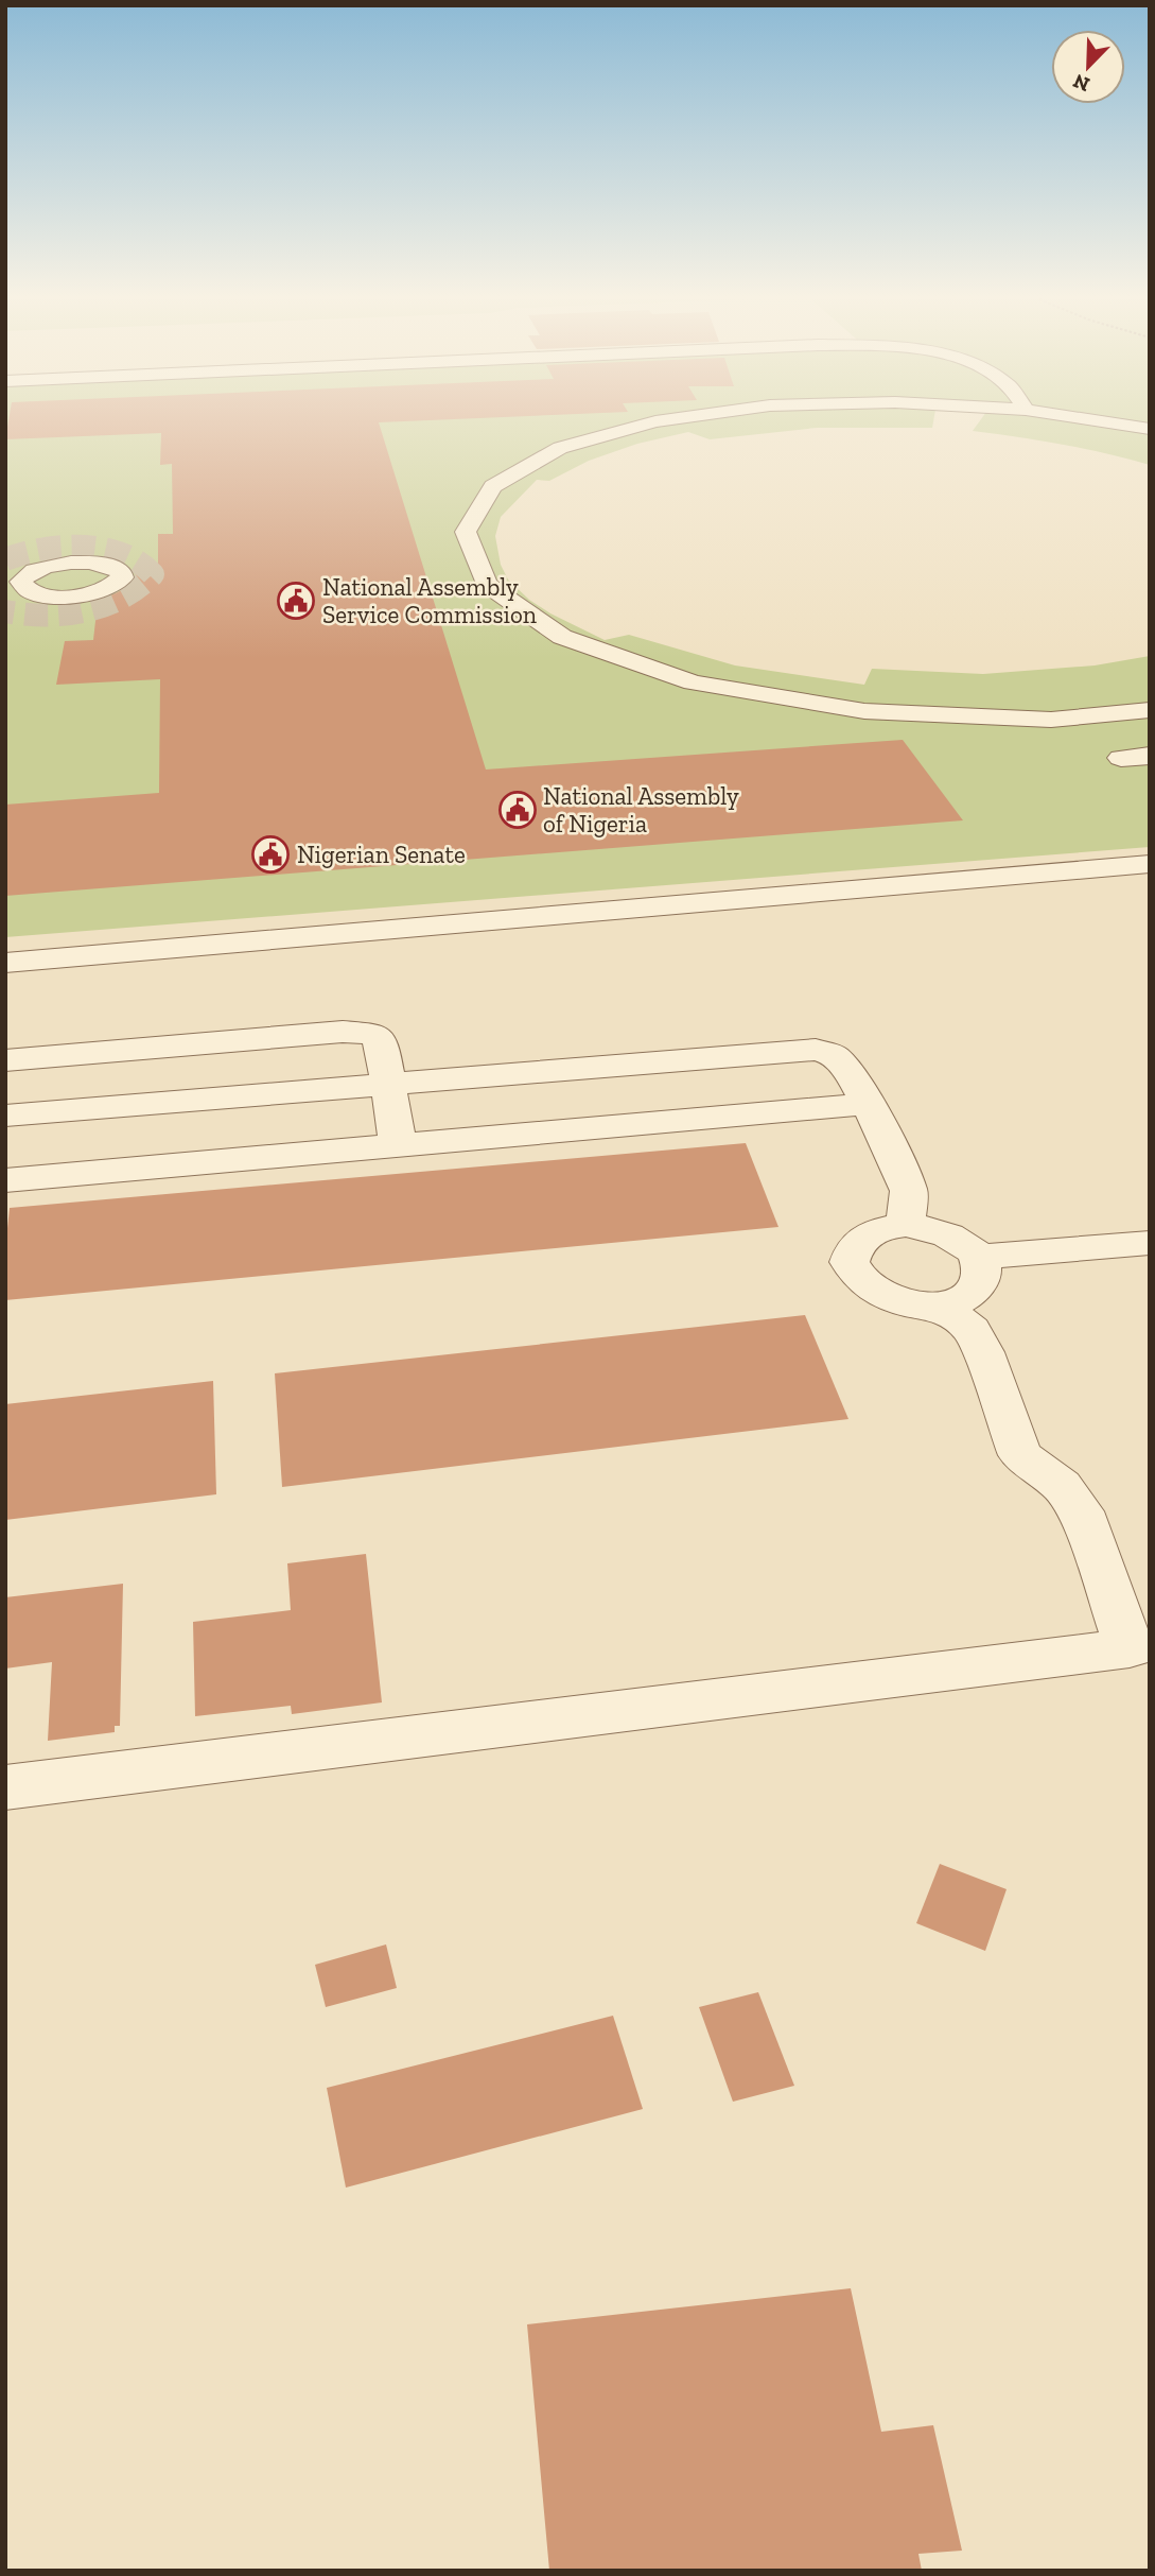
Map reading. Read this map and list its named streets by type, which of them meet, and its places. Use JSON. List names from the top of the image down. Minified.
{"places":{"public building":["National Assembly Service Commission","National Assembly of Nigeria","Nigerian Senate"]},"north":"bottom left"}
